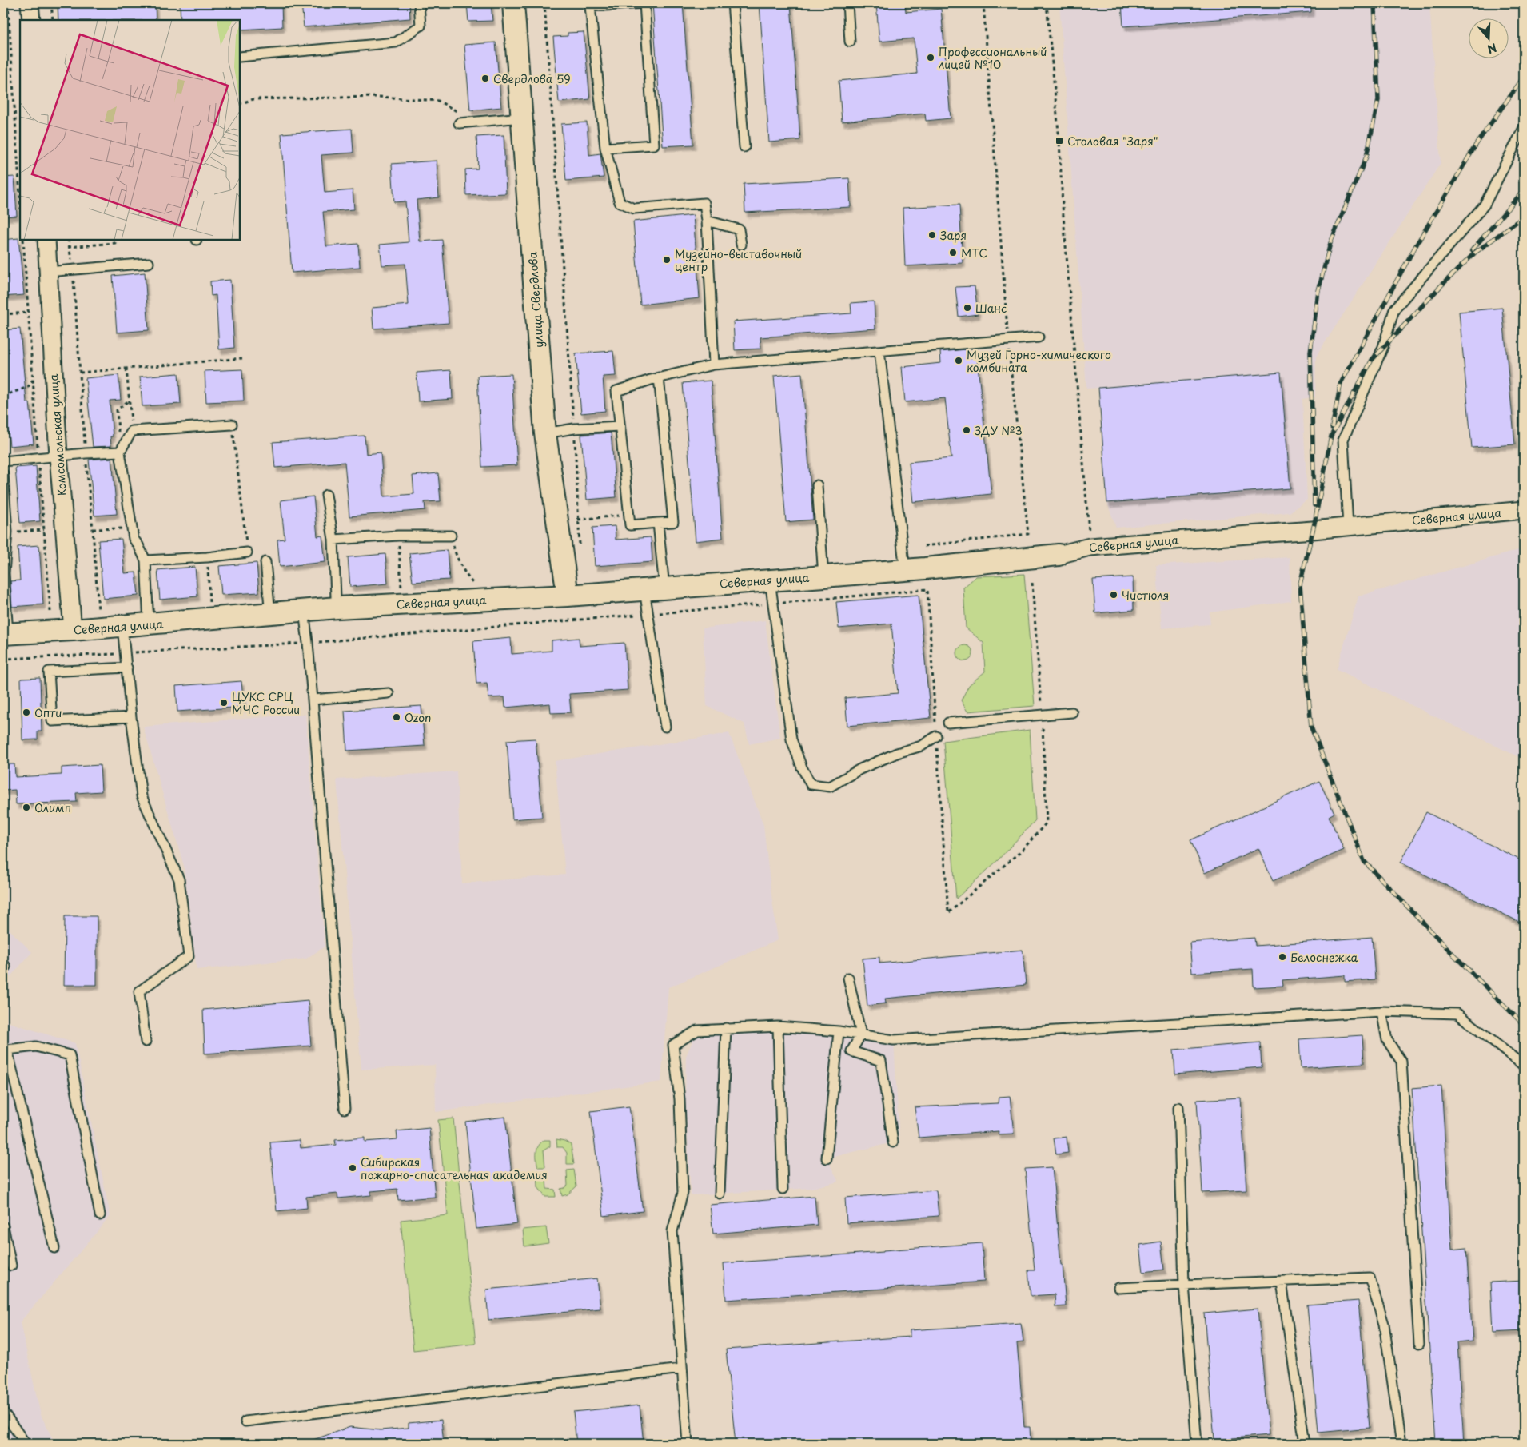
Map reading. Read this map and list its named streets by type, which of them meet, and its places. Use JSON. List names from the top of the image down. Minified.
{"streets":{"street":["улица Свердлова","Комсомольская улица","Северная улица"]},"crossings":[["улица Свердлова","Северная улица"],["Комсомольская улица","Северная улица"]],"places":{"other":["Профессиональный лицей №10","Свердлова 59","Заря","МТС","Музейно-выставочный центр","Шанс","Музей Горно-химического комбината","ЗДУ №3","Чистюля","ЦУКС СРЦ МЧС России","Опти","Ozon","Олимп","Белоснежка","Сибирская пожарно-спасательная академия"],"transit":["Столовая \"Заря\""]},"north":"bottom"}
